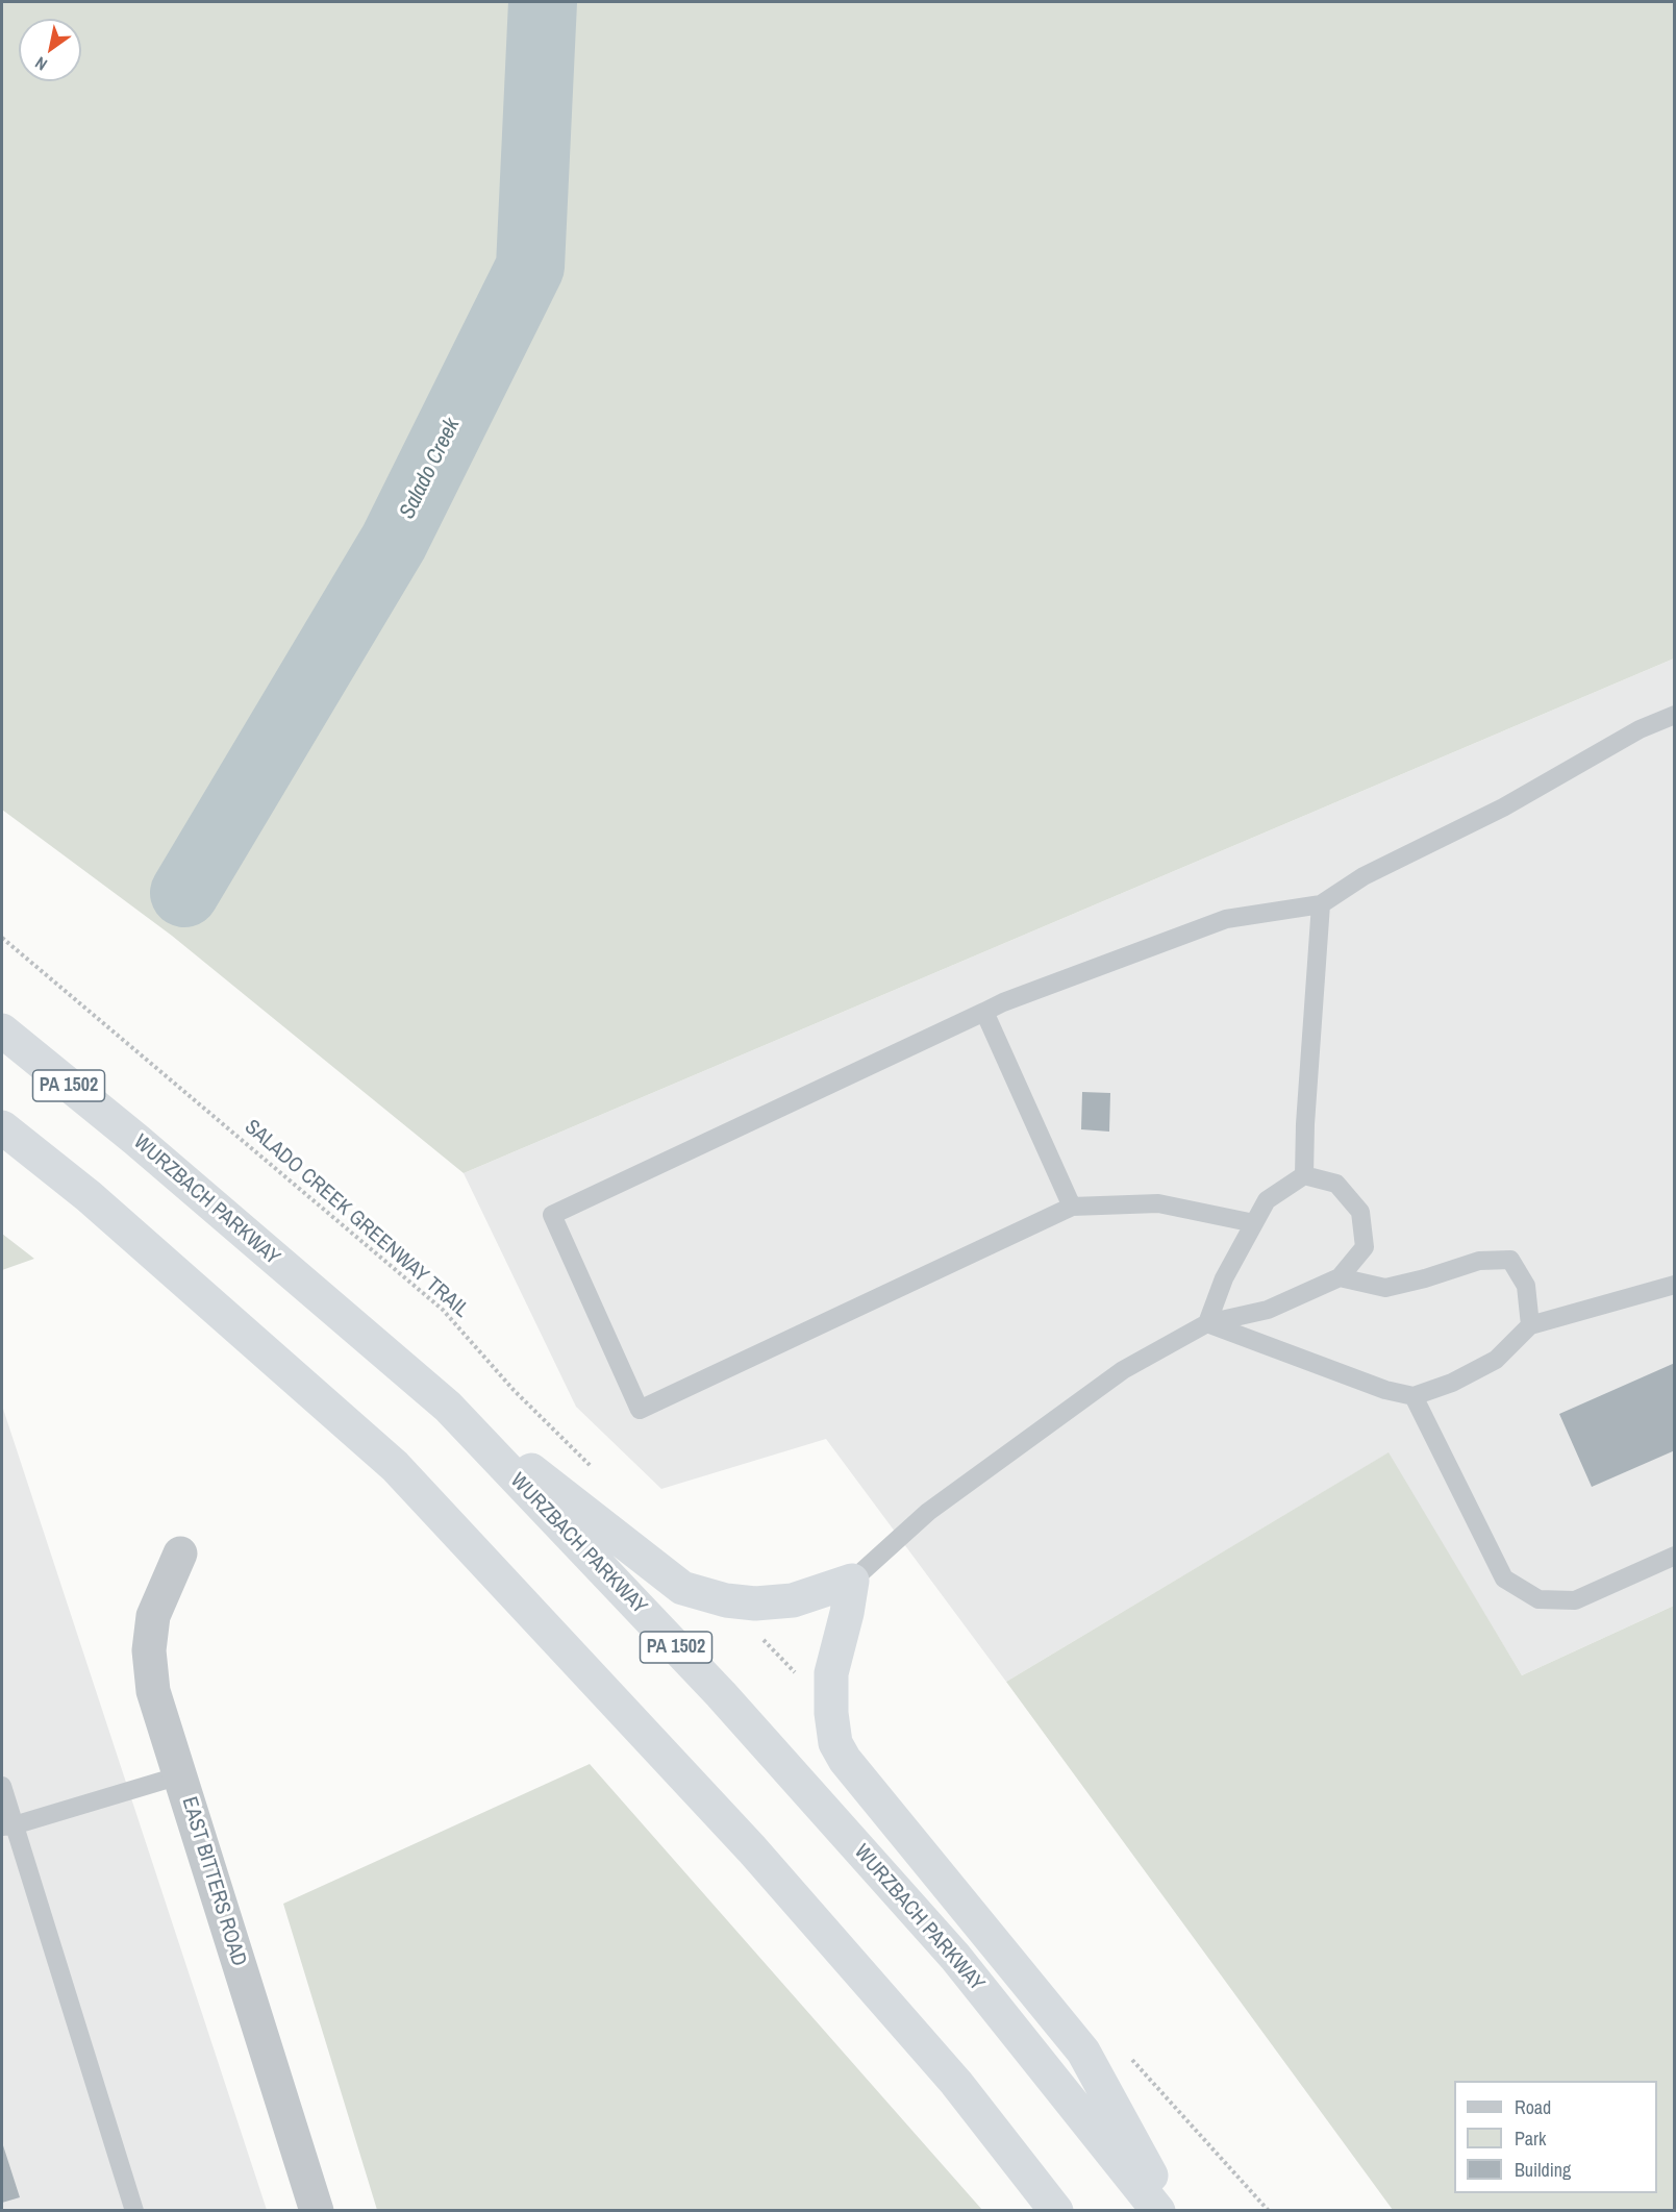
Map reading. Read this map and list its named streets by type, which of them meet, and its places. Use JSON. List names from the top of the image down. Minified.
{"streets":{"highway":["PA 1502","WURZBACH PARKWAY"],"street":["EAST BITTERS ROAD"],"path":["SALADO CREEK GREENWAY TRAIL"]},"water":["Salado Creek"],"legend":["Road","Park","Building"],"north":"bottom left"}
